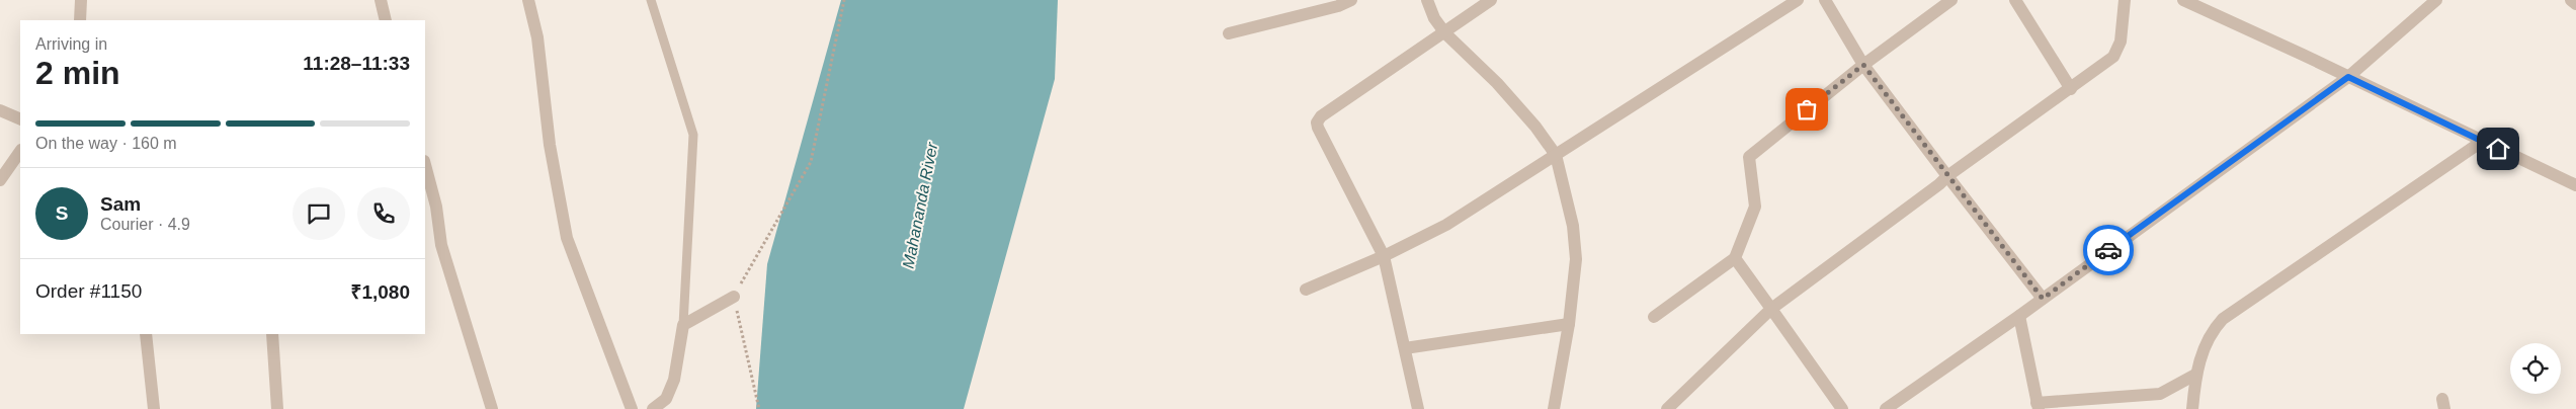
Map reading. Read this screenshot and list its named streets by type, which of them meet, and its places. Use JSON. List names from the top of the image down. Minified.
{"water":["Mahananda River"],"page":{"heading":["2 min","Arriving in","11:28–11:33"],"panel":["Sam","Courier · 4.9","Order #1150","₹1,080"],"bar":"On the way · 160 m","round":"S"}}
